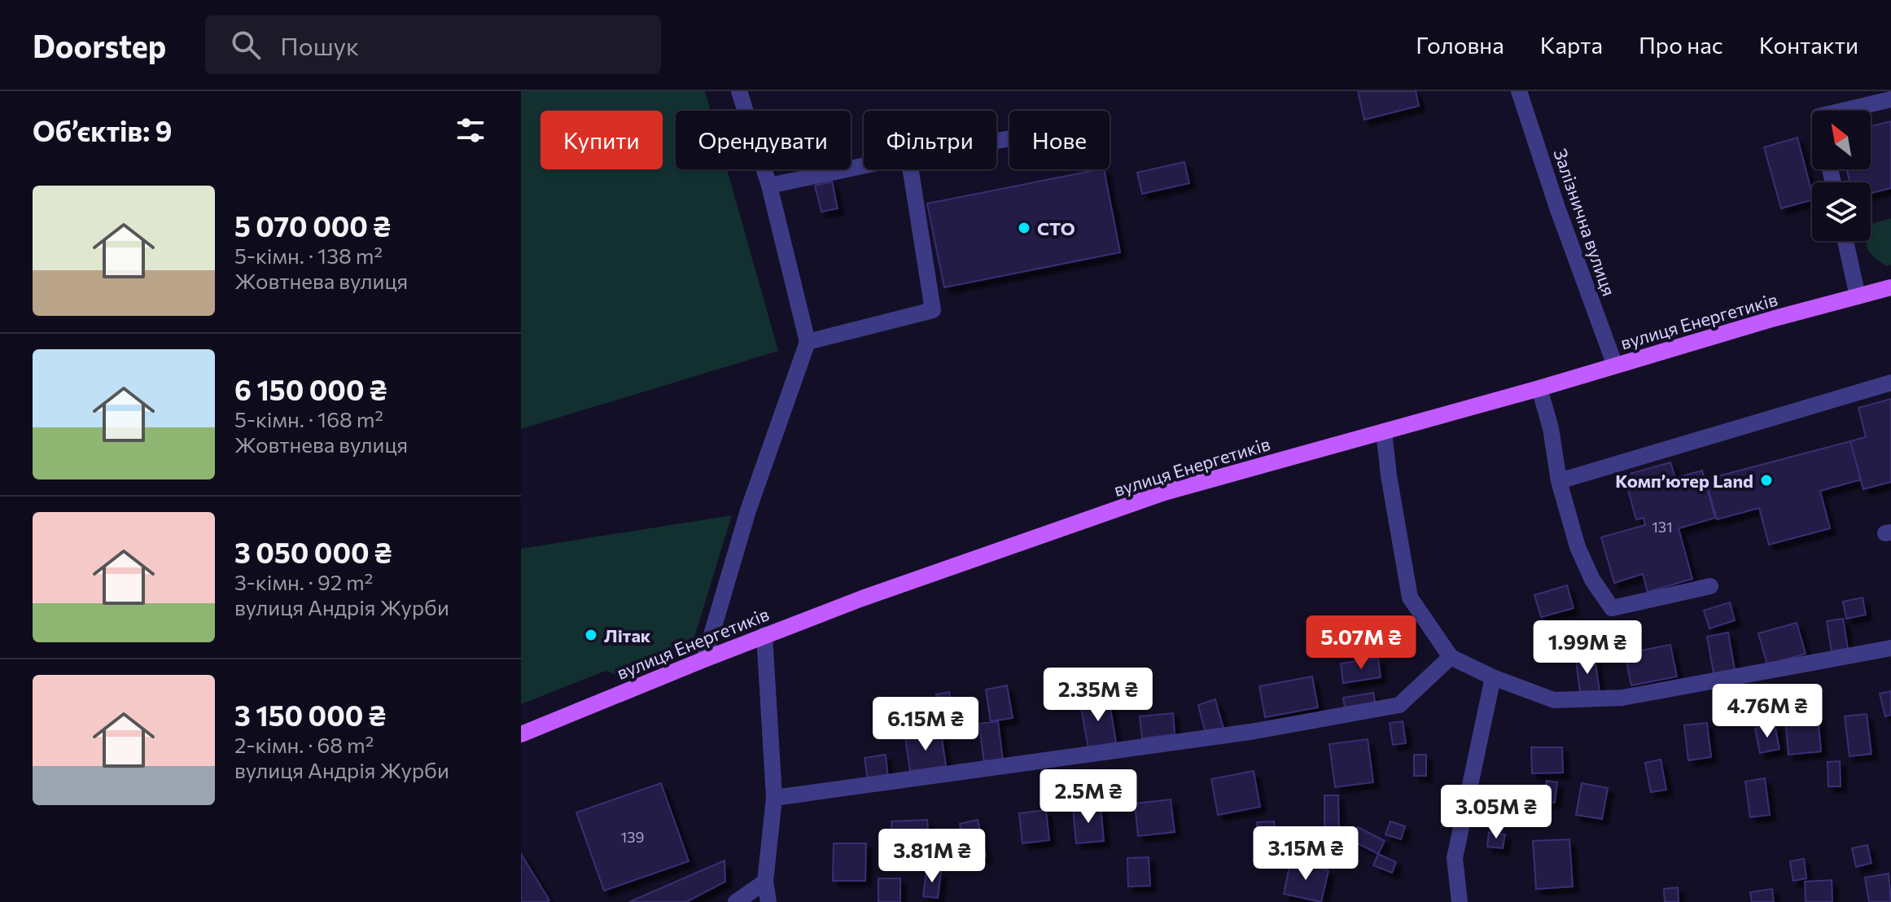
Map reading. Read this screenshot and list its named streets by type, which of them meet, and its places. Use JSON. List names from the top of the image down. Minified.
{"streets":{"main road":["вулиця Енергетиків"],"street":["Залізнична вулиця"]},"crossings":[["Залізнична вулиця","вулиця Енергетиків"]],"places":["СТО","Комп’ютер Land","Літак"],"house_numbers":["131","139"],"north":"top left","page":{"header":"Doorstep","search":"Пошук","nav":["Головна","Карта","Про нас","Контакти"],"heading":"Об’єктів: 9","chip":["Купити","Орендувати","Фільтри","Нове"],"list":[{"name":"5 070 000 ₴","note":"5-кімн. · 138 m² · Жовтнева вулиця"},{"name":"6 150 000 ₴","note":"5-кімн. · 168 m² · Жовтнева вулиця"},{"name":"3 050 000 ₴","note":"3-кімн. · 92 m² · вулиця Андрія Журби"},{"name":"3 150 000 ₴","note":"2-кімн. · 68 m² · вулиця Андрія Журби"}],"price":["5.07M ₴","1.99M ₴","2.35M ₴","4.76M ₴","6.15M ₴","2.5M ₴","3.05M ₴","3.15M ₴","3.81M ₴"]}}
